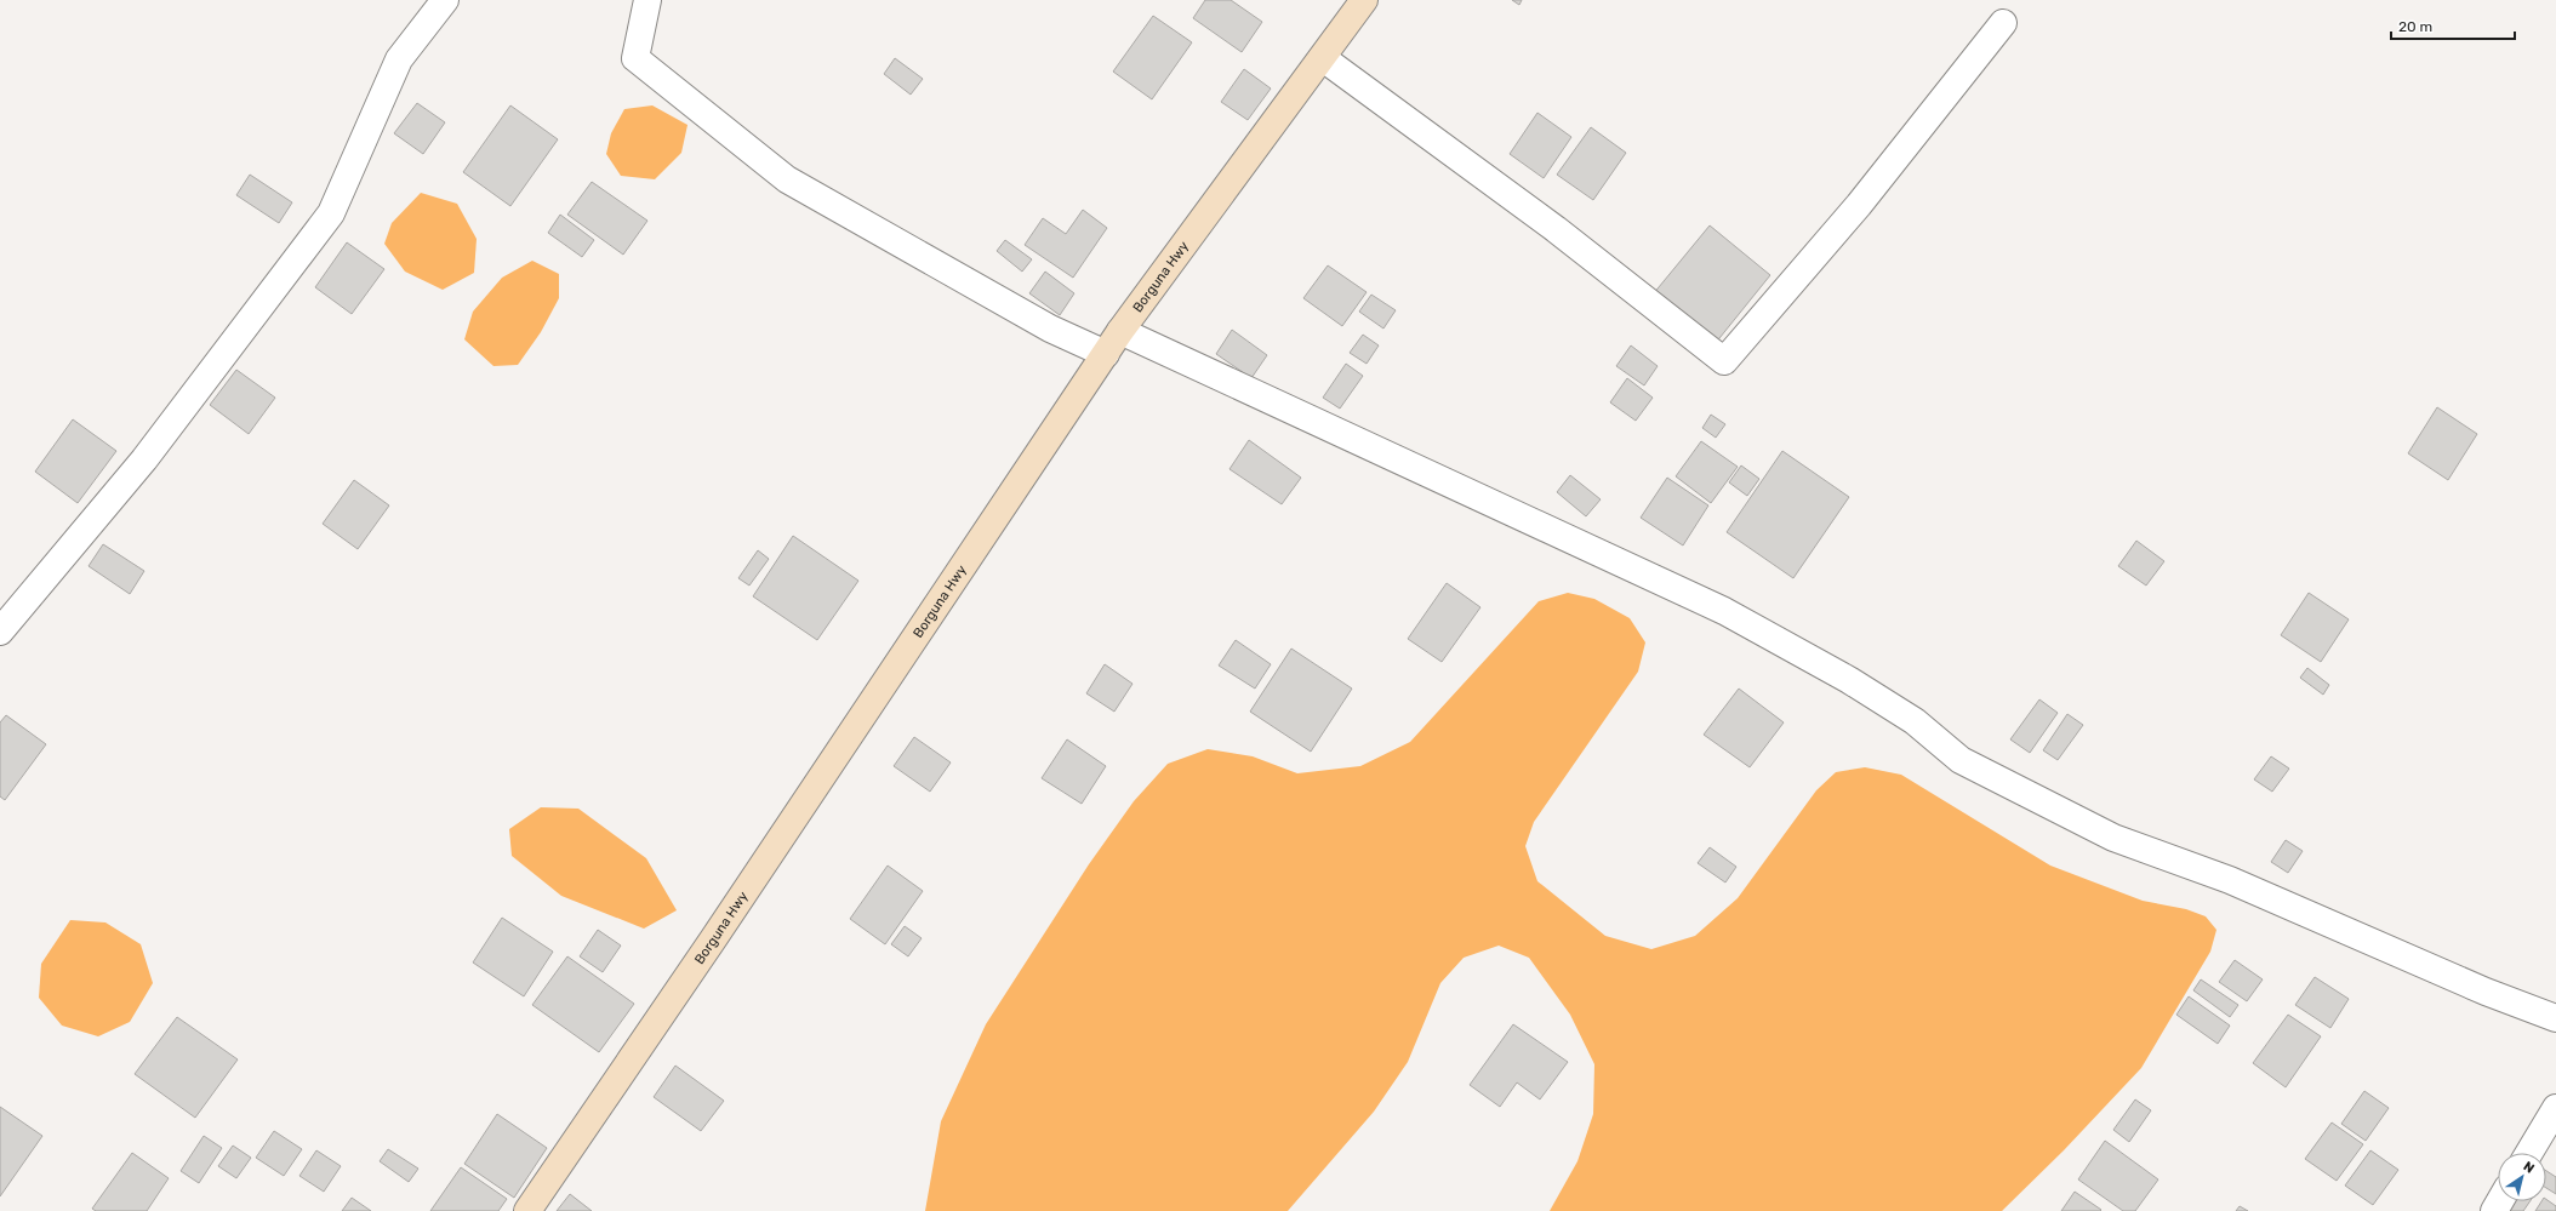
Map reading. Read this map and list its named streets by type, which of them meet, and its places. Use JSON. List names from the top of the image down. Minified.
{"streets":{"street":["Borguna Hwy"]},"scale_bar":"20 m","north":"top right"}
